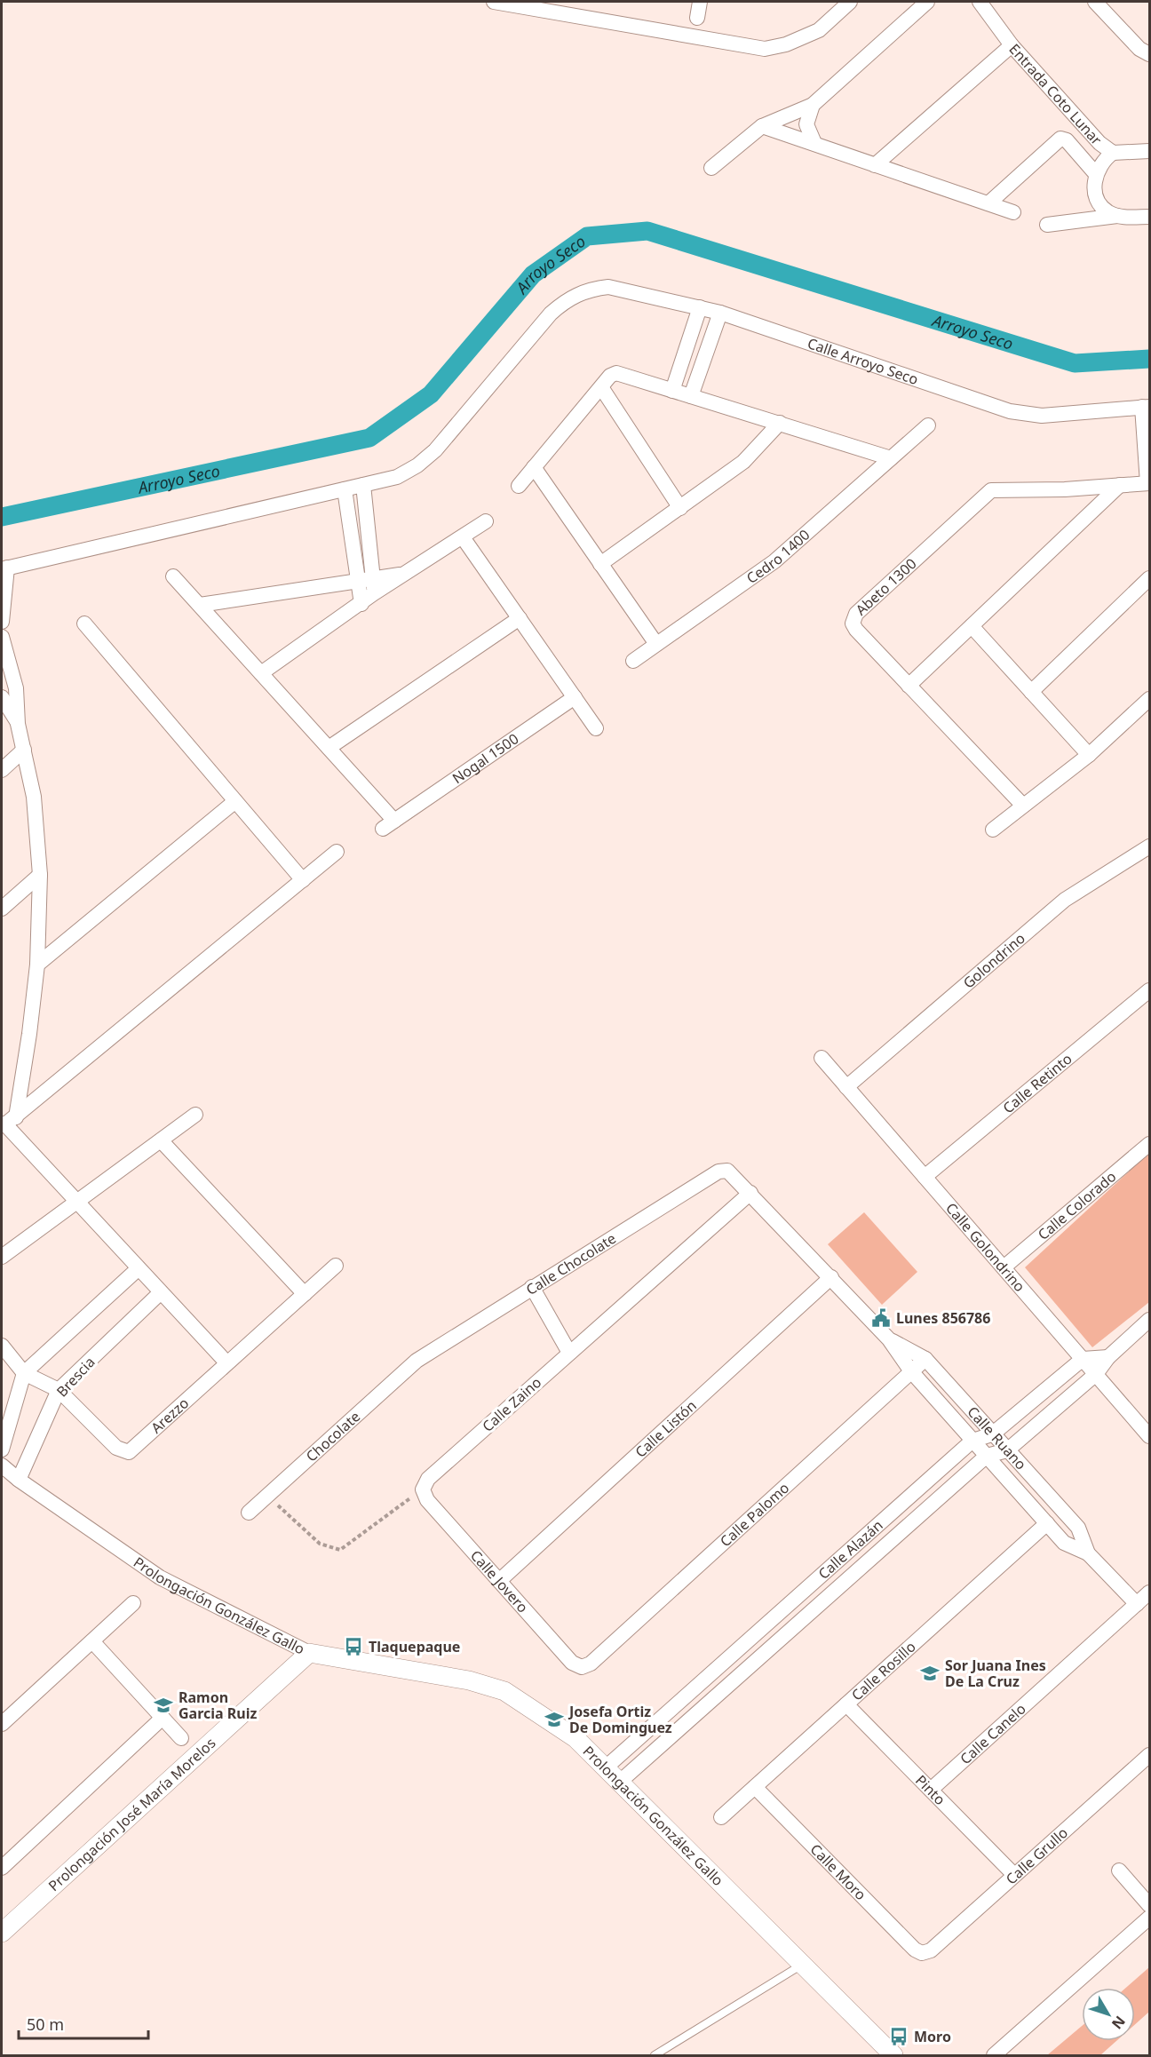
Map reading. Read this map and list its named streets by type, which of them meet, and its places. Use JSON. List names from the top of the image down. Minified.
{"streets":{"street":["Entrada Coto Lunar","Calle Arroyo Seco","Cedro 1400","Abeto 1300","Nogal 1500","Golondrino","Calle Retinto","Calle Colorado","Calle Golondrino","Calle Chocolate","Brescia","Calle Zaino","Arezzo","Calle Listón","Chocolate","Calle Ruano","Calle Palomo","Calle Alazán","Calle Jovero","Prolongación González Gallo","Calle Rosillo","Calle Canelo","Pinto","Prolongación José María Morelos","Calle Grullo","Calle Moro"]},"crossings":[["Calle Arroyo Seco","Abeto 1300"],["Golondrino","Calle Golondrino"],["Calle Retinto","Calle Golondrino"],["Calle Colorado","Calle Golondrino"],["Calle Golondrino","Calle Alazán"],["Calle Chocolate","Chocolate"],["Calle Chocolate","Calle Ruano"],["Brescia","Arezzo"],["Brescia","Prolongación González Gallo"],["Calle Zaino","Calle Ruano"],["Calle Zaino","Calle Jovero"],["Calle Listón","Calle Ruano"],["Calle Listón","Calle Jovero"],["Calle Ruano","Calle Palomo"],["Calle Ruano","Calle Alazán"],["Calle Ruano","Calle Rosillo"],["Calle Ruano","Calle Canelo"],["Calle Palomo","Calle Jovero"],["Calle Alazán","Prolongación González Gallo"],["Prolongación González Gallo","Prolongación José María Morelos"],["Calle Rosillo","Pinto"],["Calle Rosillo","Calle Moro"],["Calle Canelo","Pinto"],["Pinto","Calle Grullo"],["Calle Grullo","Calle Moro"]],"water":["Arroyo Seco"],"places":{"public building":["Lunes 856786"],"bus stop":["Tlaquepaque","Moro"],"school or university":["Sor Juana Ines De La Cruz","Ramon Garcia Ruiz","Josefa Ortiz De Dominguez"]},"scale_bar":"50 m","north":"bottom right"}
